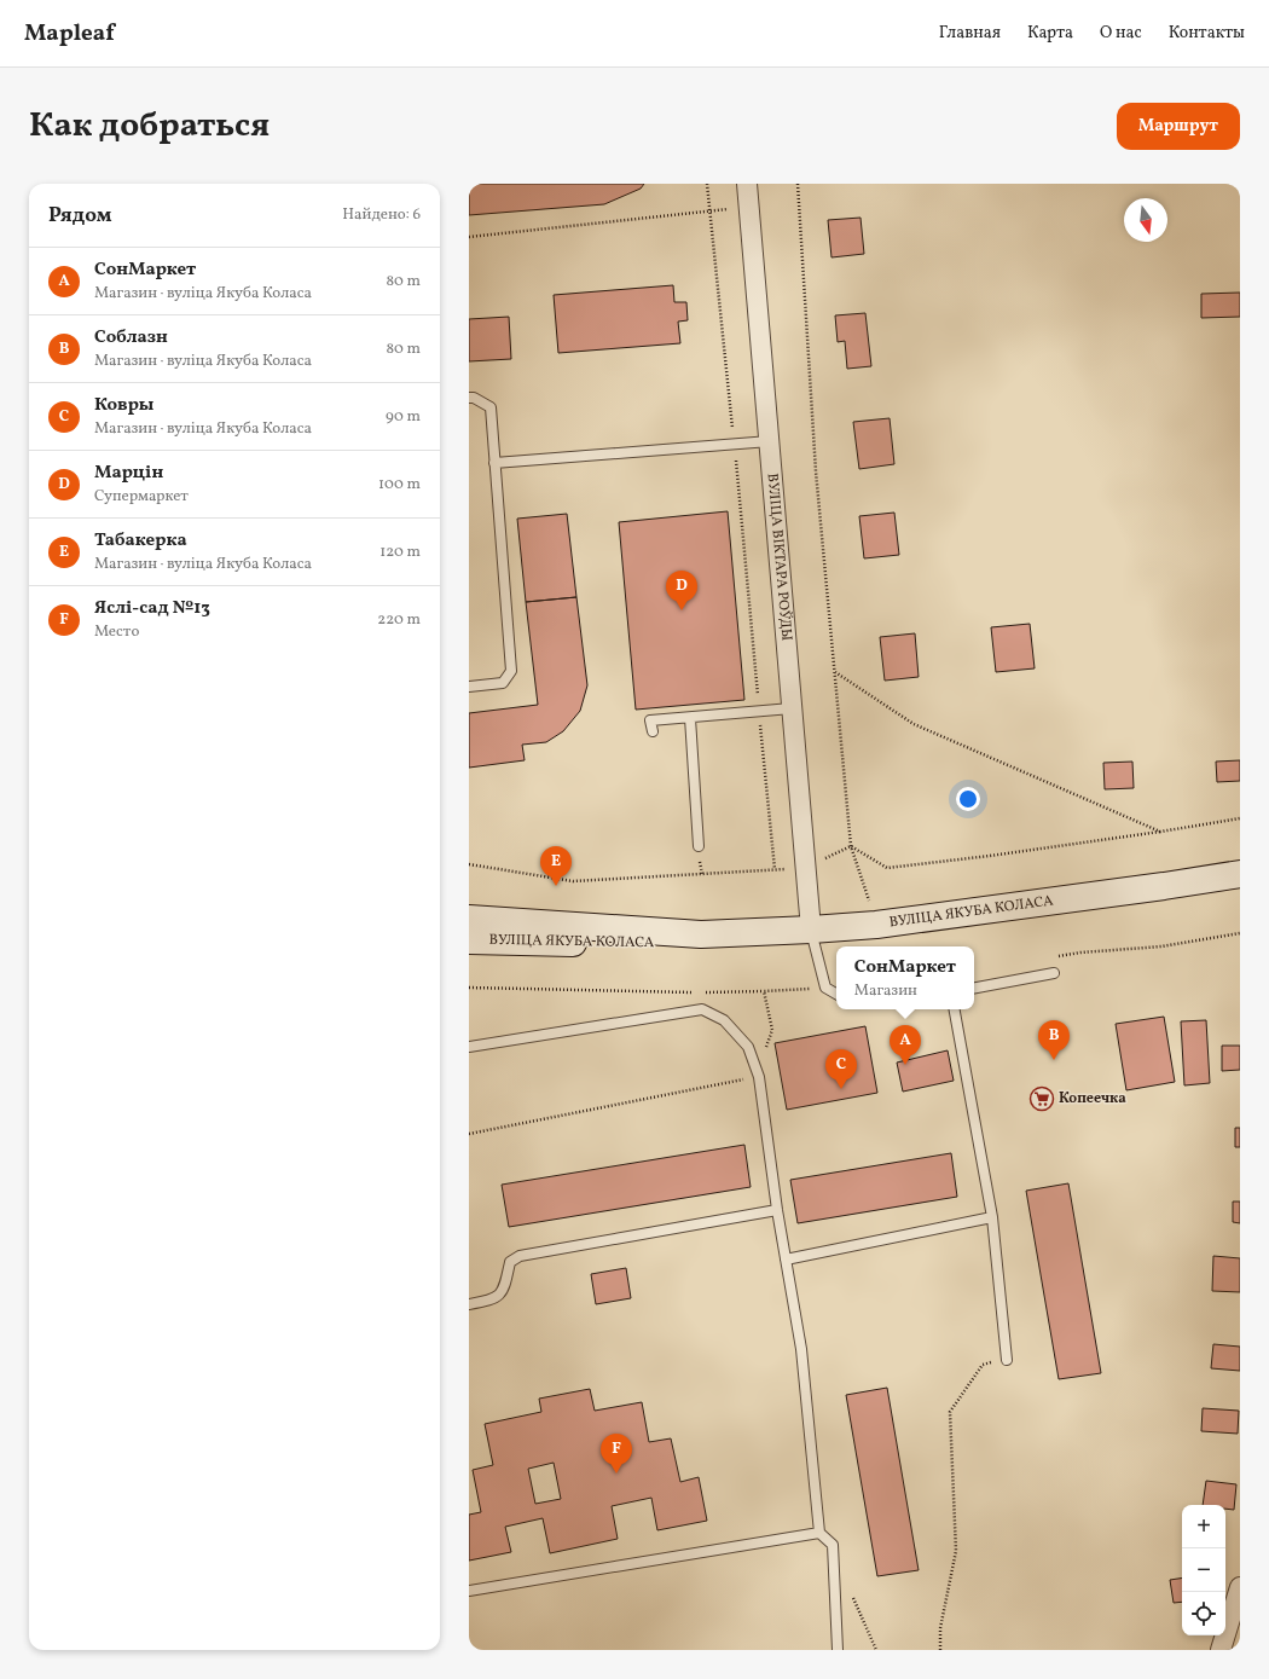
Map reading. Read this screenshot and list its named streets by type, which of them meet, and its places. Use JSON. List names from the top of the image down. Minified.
{"streets":{"main road":["ВУЛІЦА ЯКУБА КОЛАСА"],"street":["ВУЛІЦА ВІКТАРА РОЎДЫ"]},"crossings":[["ВУЛІЦА ВІКТАРА РОЎДЫ","ВУЛІЦА ЯКУБА КОЛАСА"]],"places":{"supermarket":["Копеечка"]},"north":"bottom","page":{"header":"Mapleaf","nav":["Главная","Карта","О нас","Контакты"],"title":"Как добраться","buttons":"Маршрут","heading":["Рядом","Найдено: 6"],"list":[{"mark":"A","name":"СонМаркет","note":"Магазин · вуліца Якуба Коласа","value":"80 m"},{"mark":"B","name":"Соблазн","note":"Магазин · вуліца Якуба Коласа","value":"80 m"},{"mark":"C","name":"Ковры","note":"Магазин · вуліца Якуба Коласа","value":"90 m"},{"mark":"D","name":"Марцін","note":"Супермаркет","value":"100 m"},{"mark":"E","name":"Табакерка","note":"Магазин · вуліца Якуба Коласа","value":"120 m"},{"mark":"F","name":"Яслі-сад №13","note":"Место","value":"220 m"}],"pins":["D","E","B","A","C","F"],"popup":["СонМаркет","Магазин"],"map_buttons":["+","−"]}}
